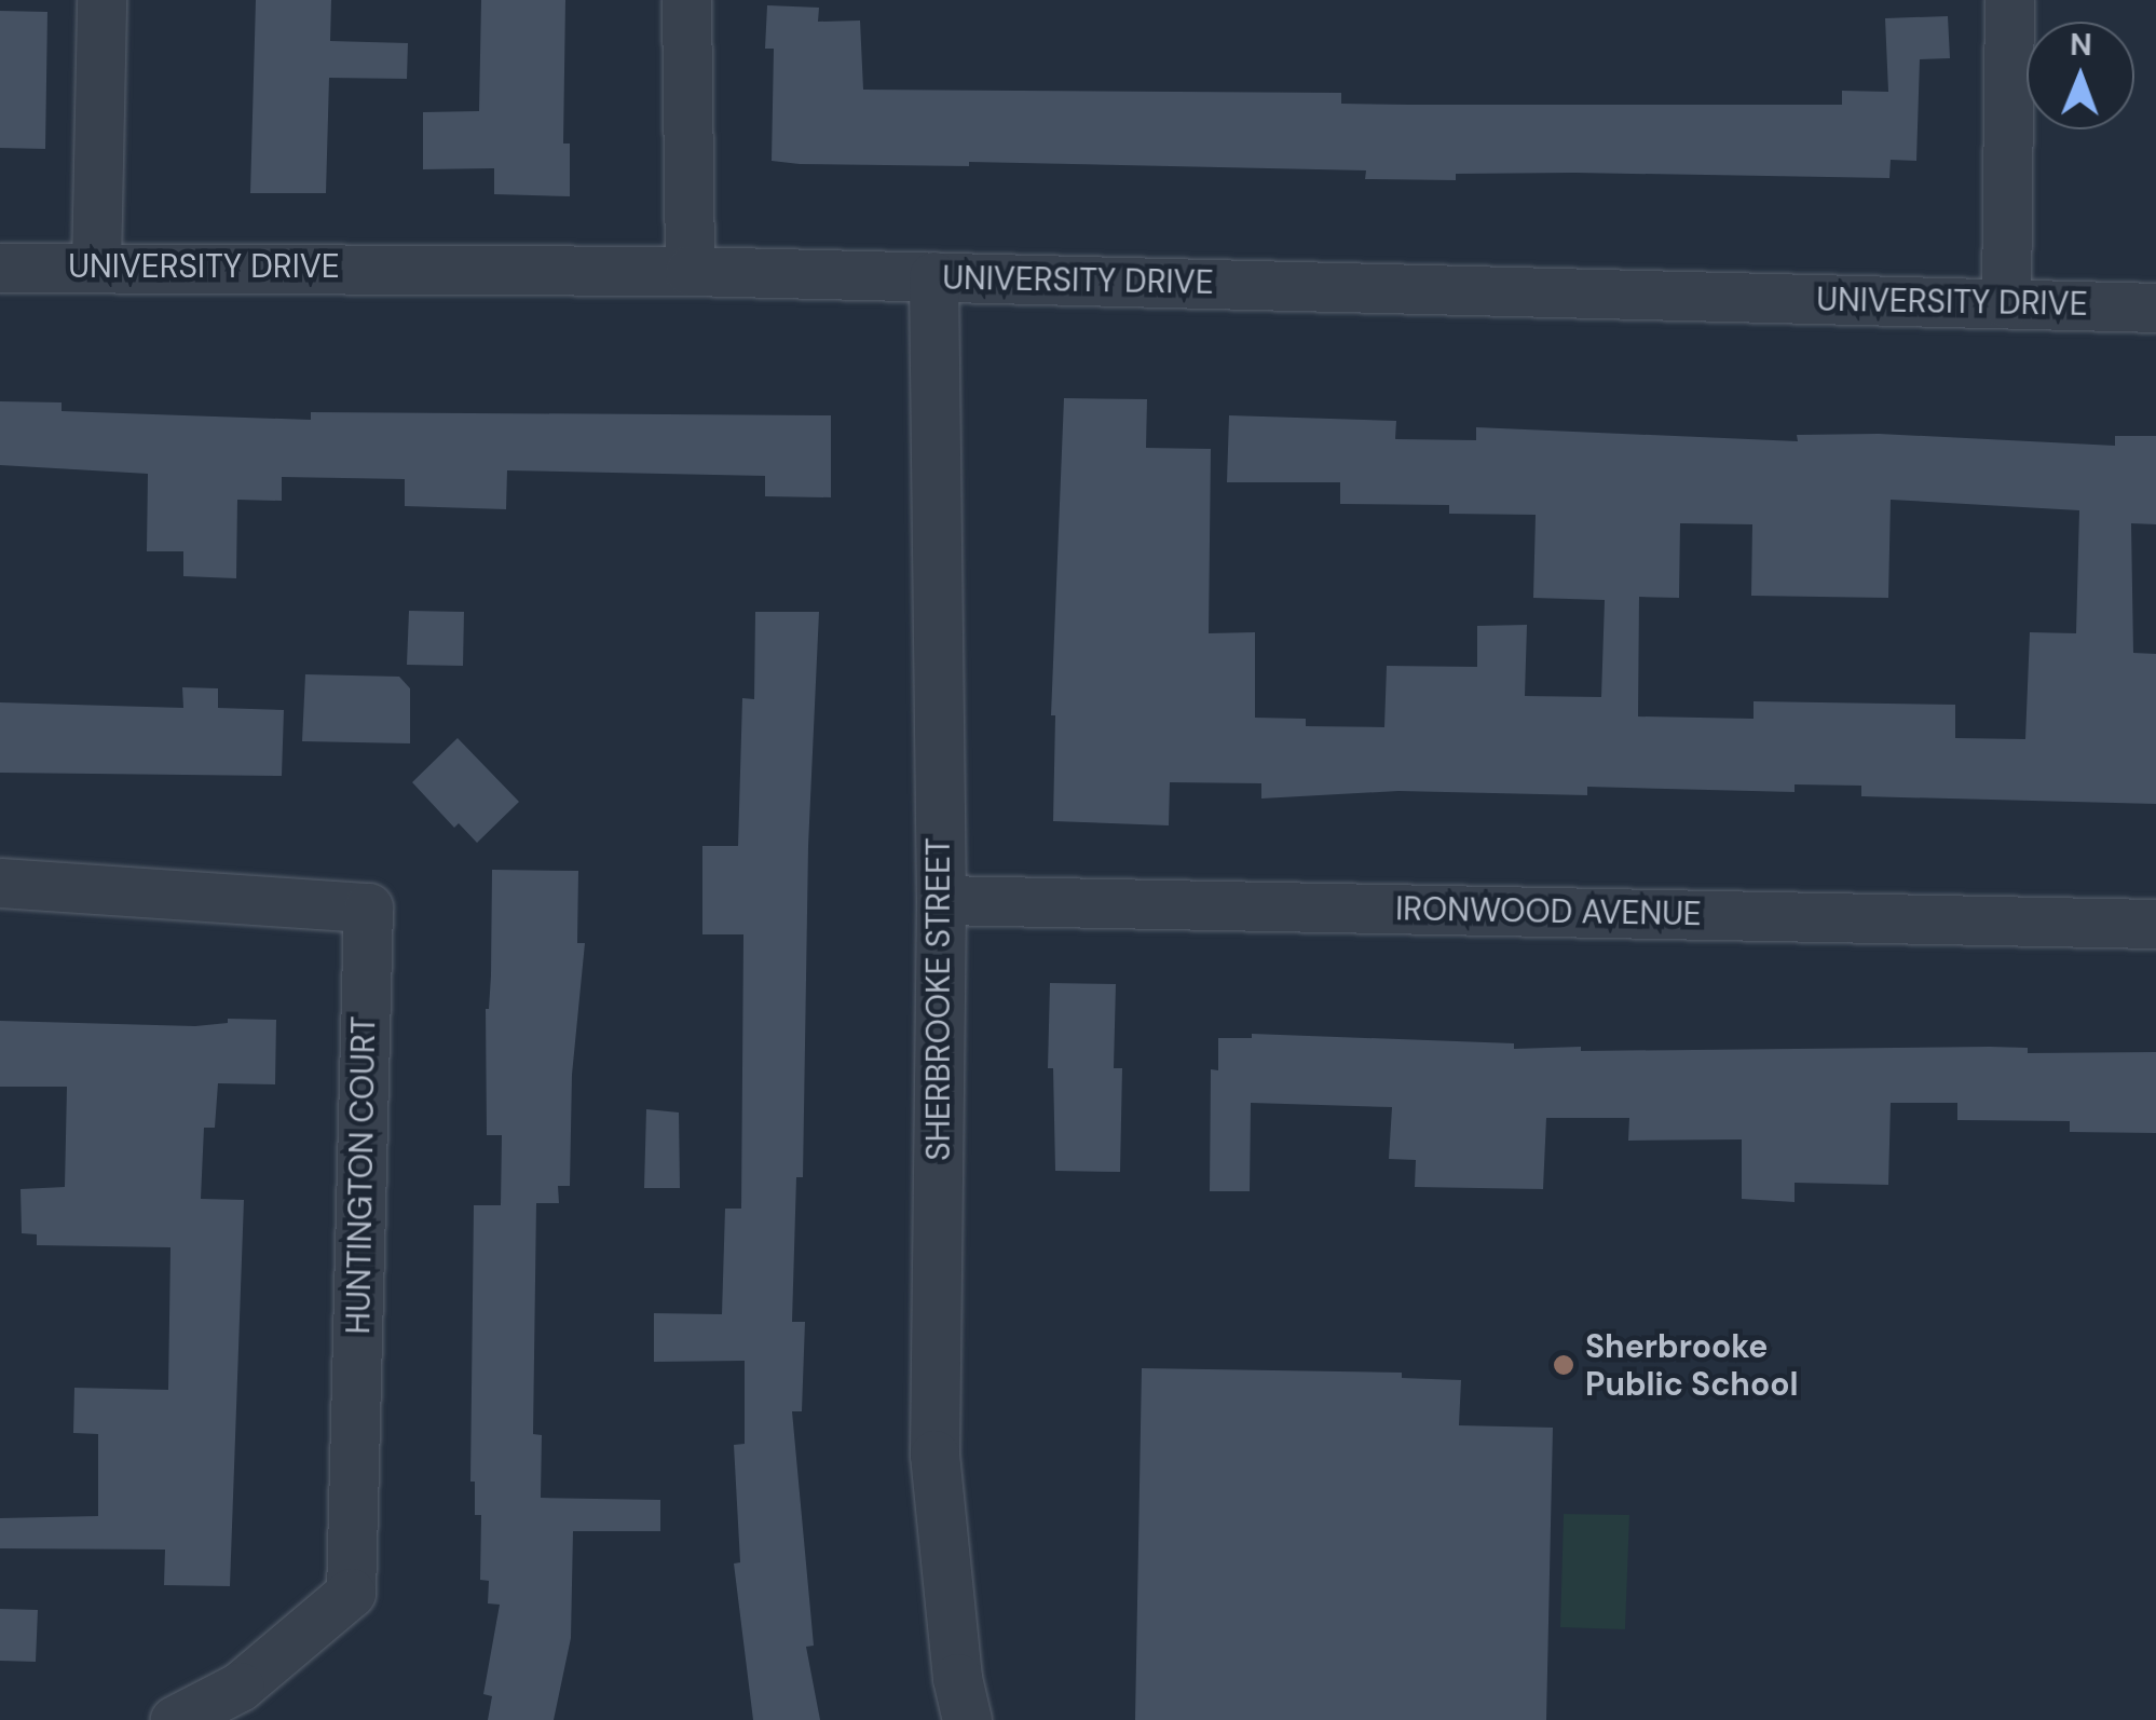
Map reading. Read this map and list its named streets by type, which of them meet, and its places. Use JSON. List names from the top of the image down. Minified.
{"streets":{"street":["UNIVERSITY DRIVE","IRONWOOD AVENUE","SHERBROOKE STREET","HUNTINGTON COURT"]},"crossings":[["UNIVERSITY DRIVE","SHERBROOKE STREET"],["IRONWOOD AVENUE","SHERBROOKE STREET"]],"places":["Sherbrooke Public School"],"north":"top"}
